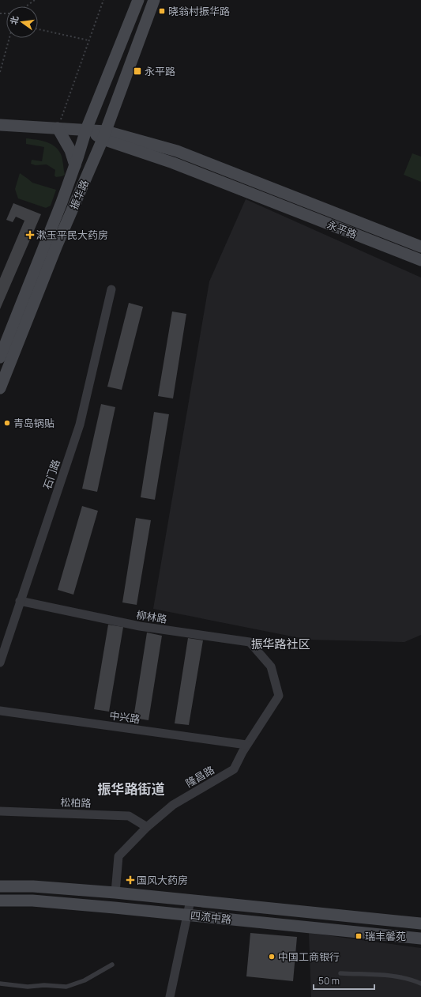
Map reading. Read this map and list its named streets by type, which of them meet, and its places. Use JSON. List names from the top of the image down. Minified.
{"streets":{"main road":["振华路","永平路","四流中路"],"street":["石门路","柳林路","中兴路","隆昌路","松柏路"]},"crossings":[["振华路","永平路"],["石门路","柳林路"],["柳林路","隆昌路"],["中兴路","隆昌路"],["隆昌路","松柏路"],["隆昌路","四流中路"]],"districts":["振华路社区","振华路街道"],"places":{"transit":["晓翁村振华路","永平路","瑞丰馨苑"],"health":["漱玉平民大药房","国风大药房"],"other":["青岛锅贴","中国工商银行"]},"scale_bar":"50 m","north":"left"}
